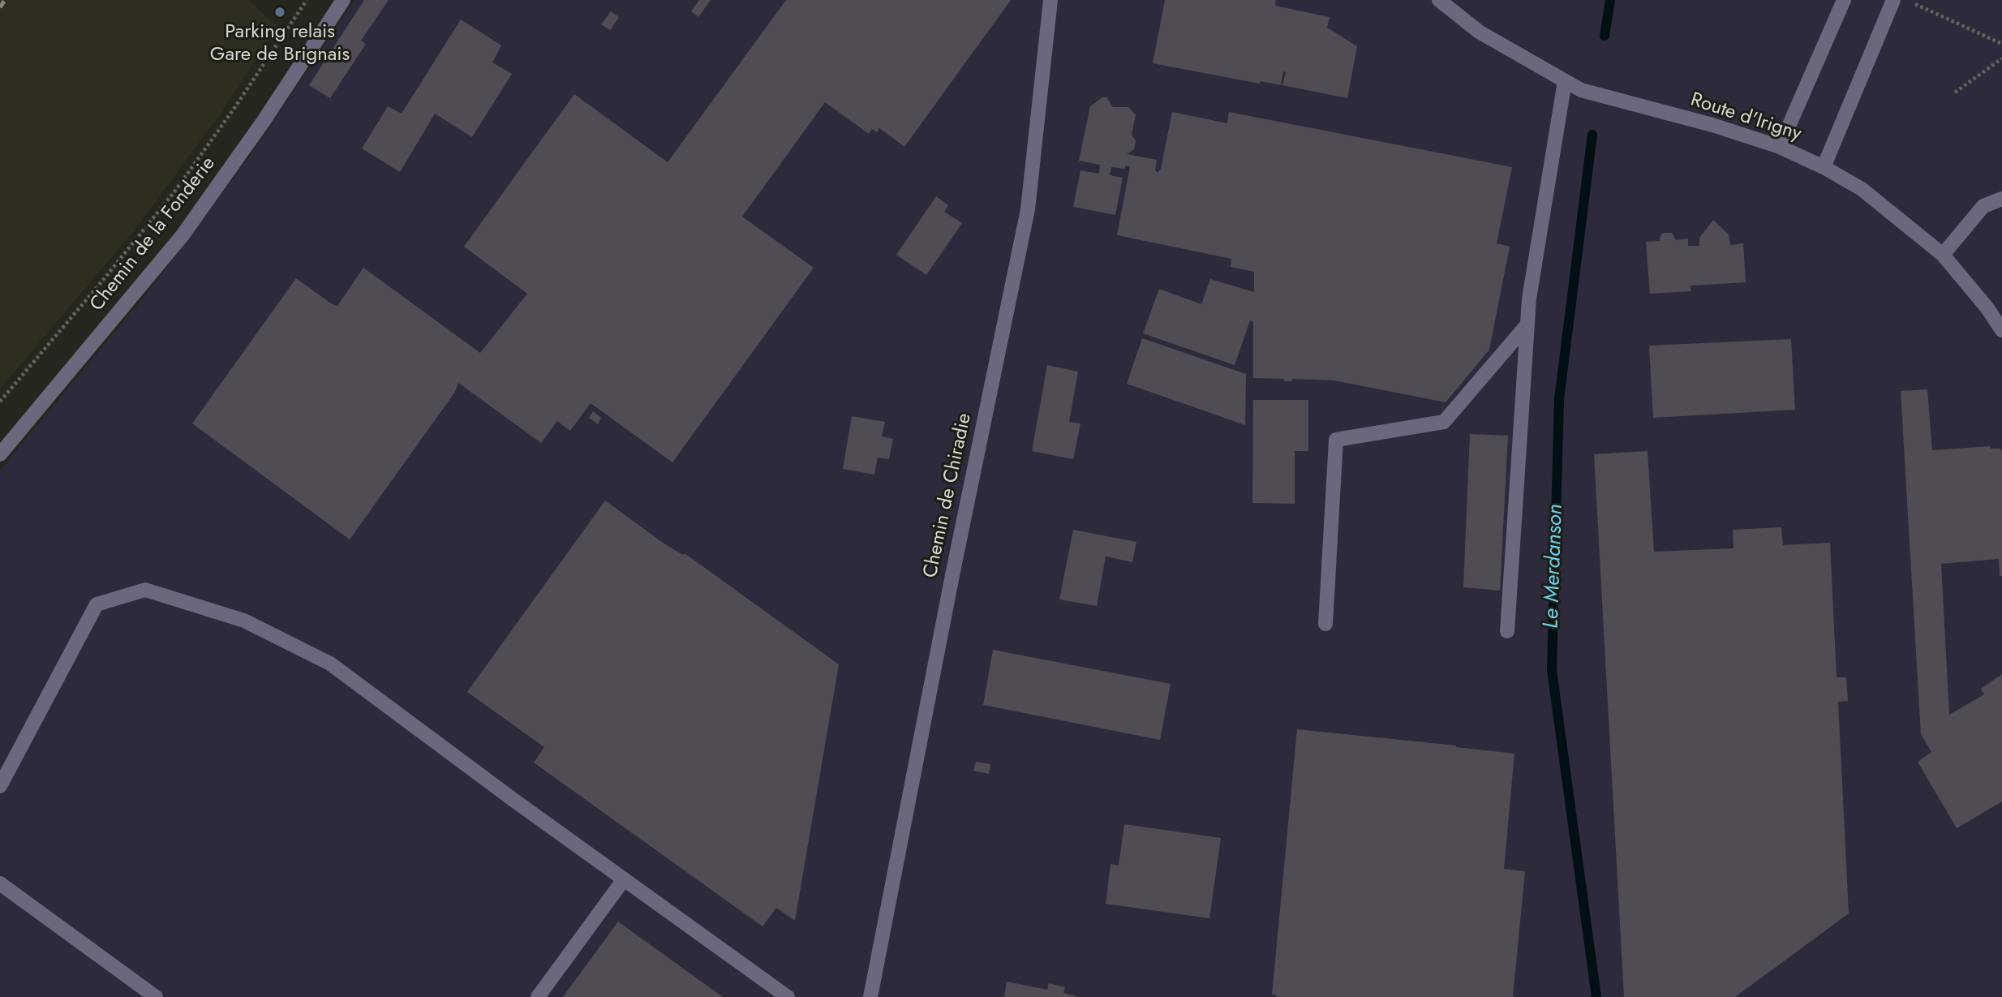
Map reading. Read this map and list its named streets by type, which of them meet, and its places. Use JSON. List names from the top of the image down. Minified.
{"streets":{"street":["Route d'Irigny","Chemin de la Fonderie","Chemin de Chiradie"]},"water":["Le Merdanson"],"places":["Parking relais Gare de Brignais"]}
